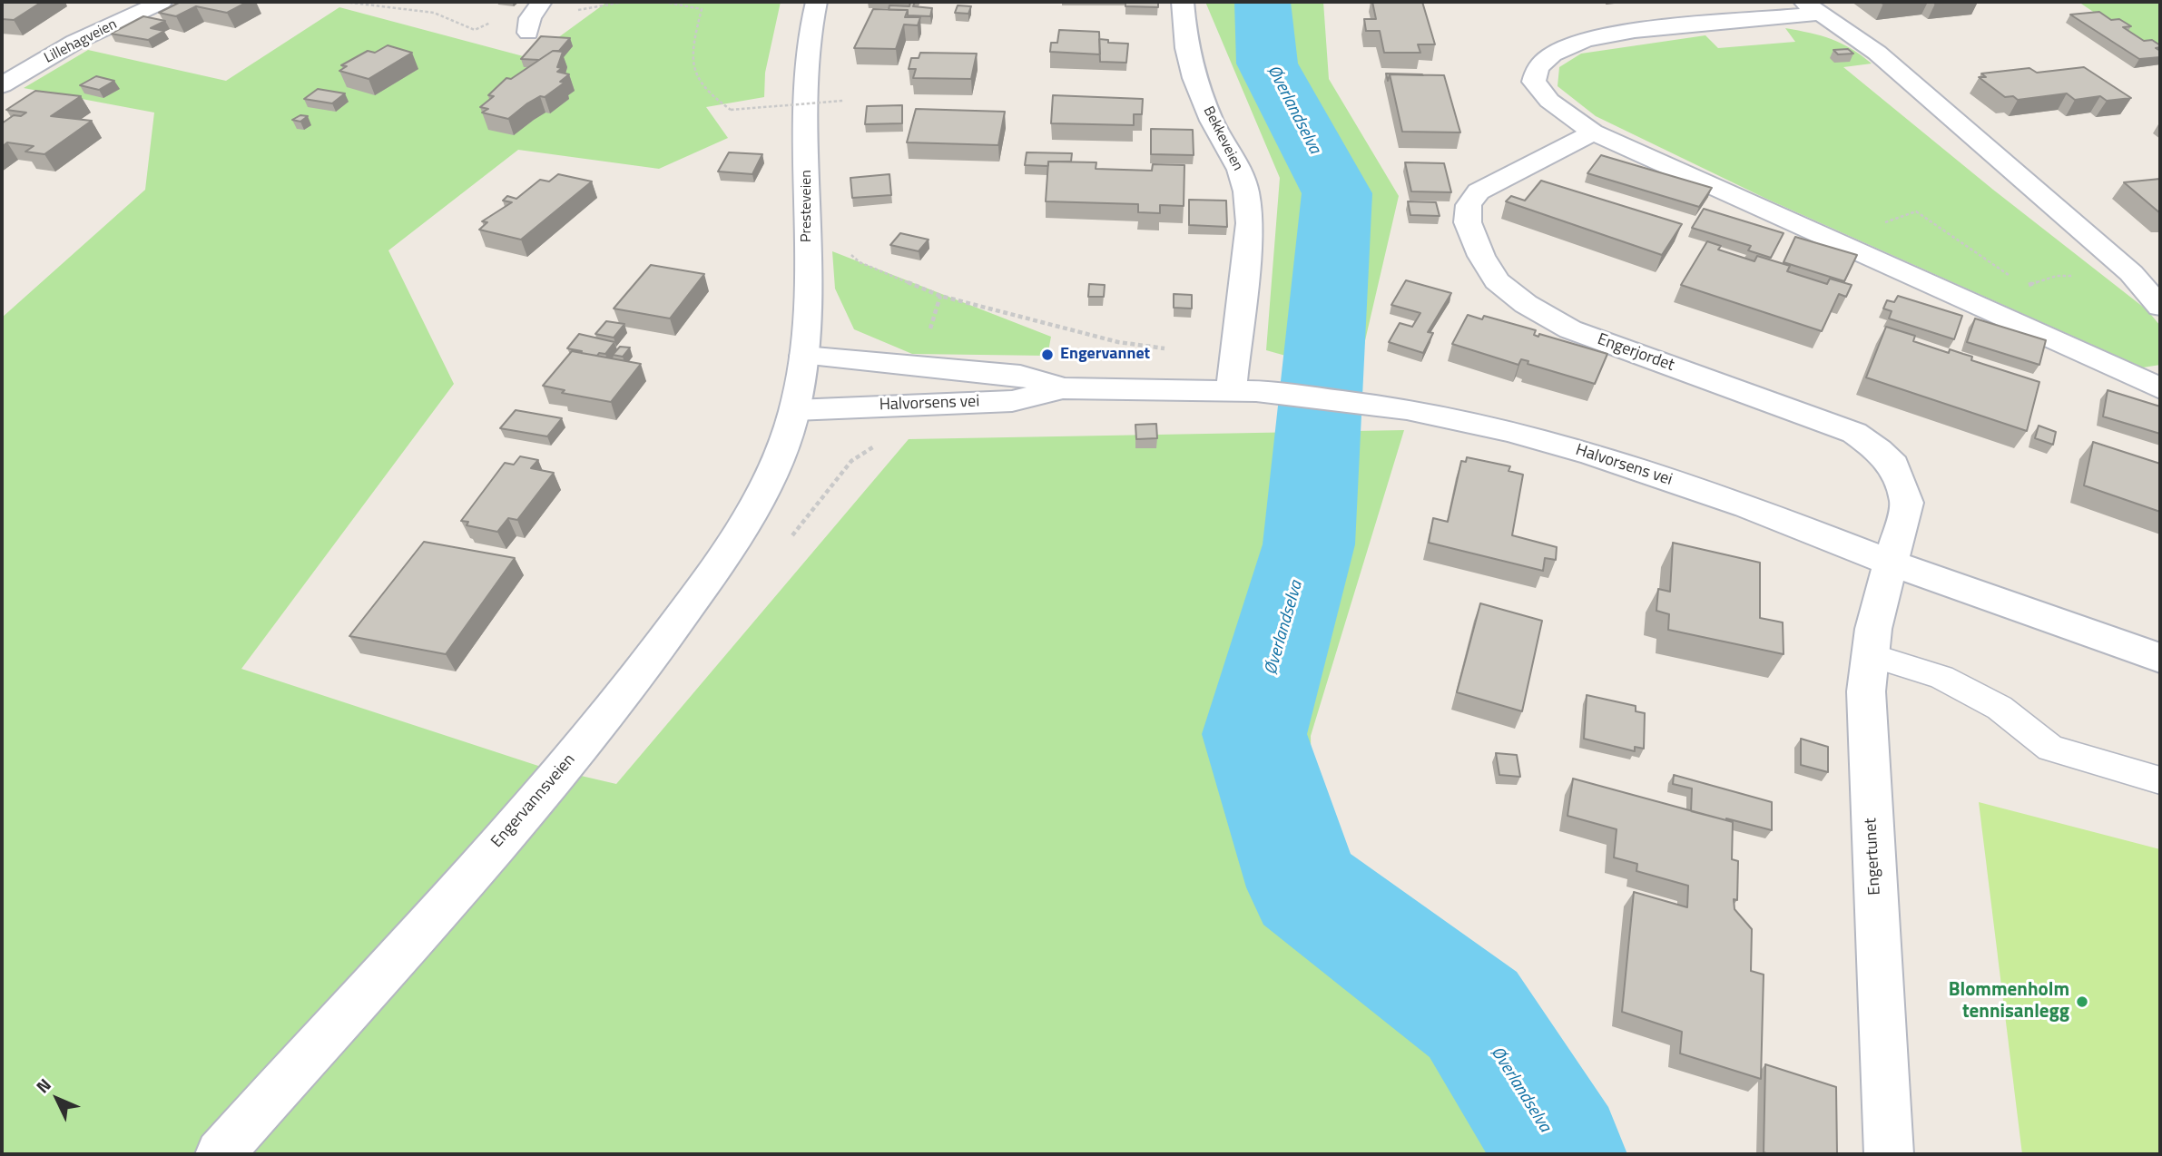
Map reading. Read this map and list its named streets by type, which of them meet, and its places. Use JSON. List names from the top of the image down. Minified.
{"streets":{"street":["Lillehagveien","Bekkeveien","Presteveien","Engerjordet","Halvorsens vei","Engervannsveien","Engertunet"]},"crossings":[["Bekkeveien","Halvorsens vei"],["Presteveien","Halvorsens vei"],["Presteveien","Engervannsveien"],["Engerjordet","Halvorsens vei"],["Engerjordet","Engertunet"],["Halvorsens vei","Engervannsveien"],["Halvorsens vei","Engertunet"]],"water":["Øverlandselva"],"places":["Engervannet","Blommenholm tennisanlegg"],"north":"top left"}
